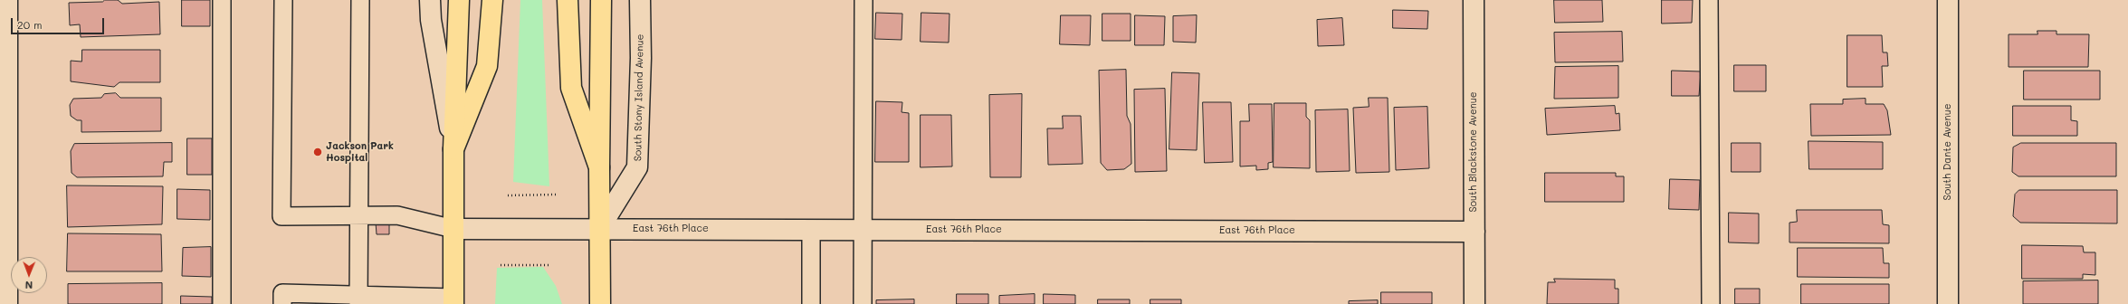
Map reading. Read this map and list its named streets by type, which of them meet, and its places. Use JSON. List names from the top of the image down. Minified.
{"streets":{"street":["South Stony Island Avenue","South Blackstone Avenue","South Dante Avenue","East 76th Place"]},"crossings":[["South Stony Island Avenue","East 76th Place"],["South Blackstone Avenue","East 76th Place"]],"places":["Jackson Park Hospital"],"scale_bar":"20 m","north":"bottom"}
